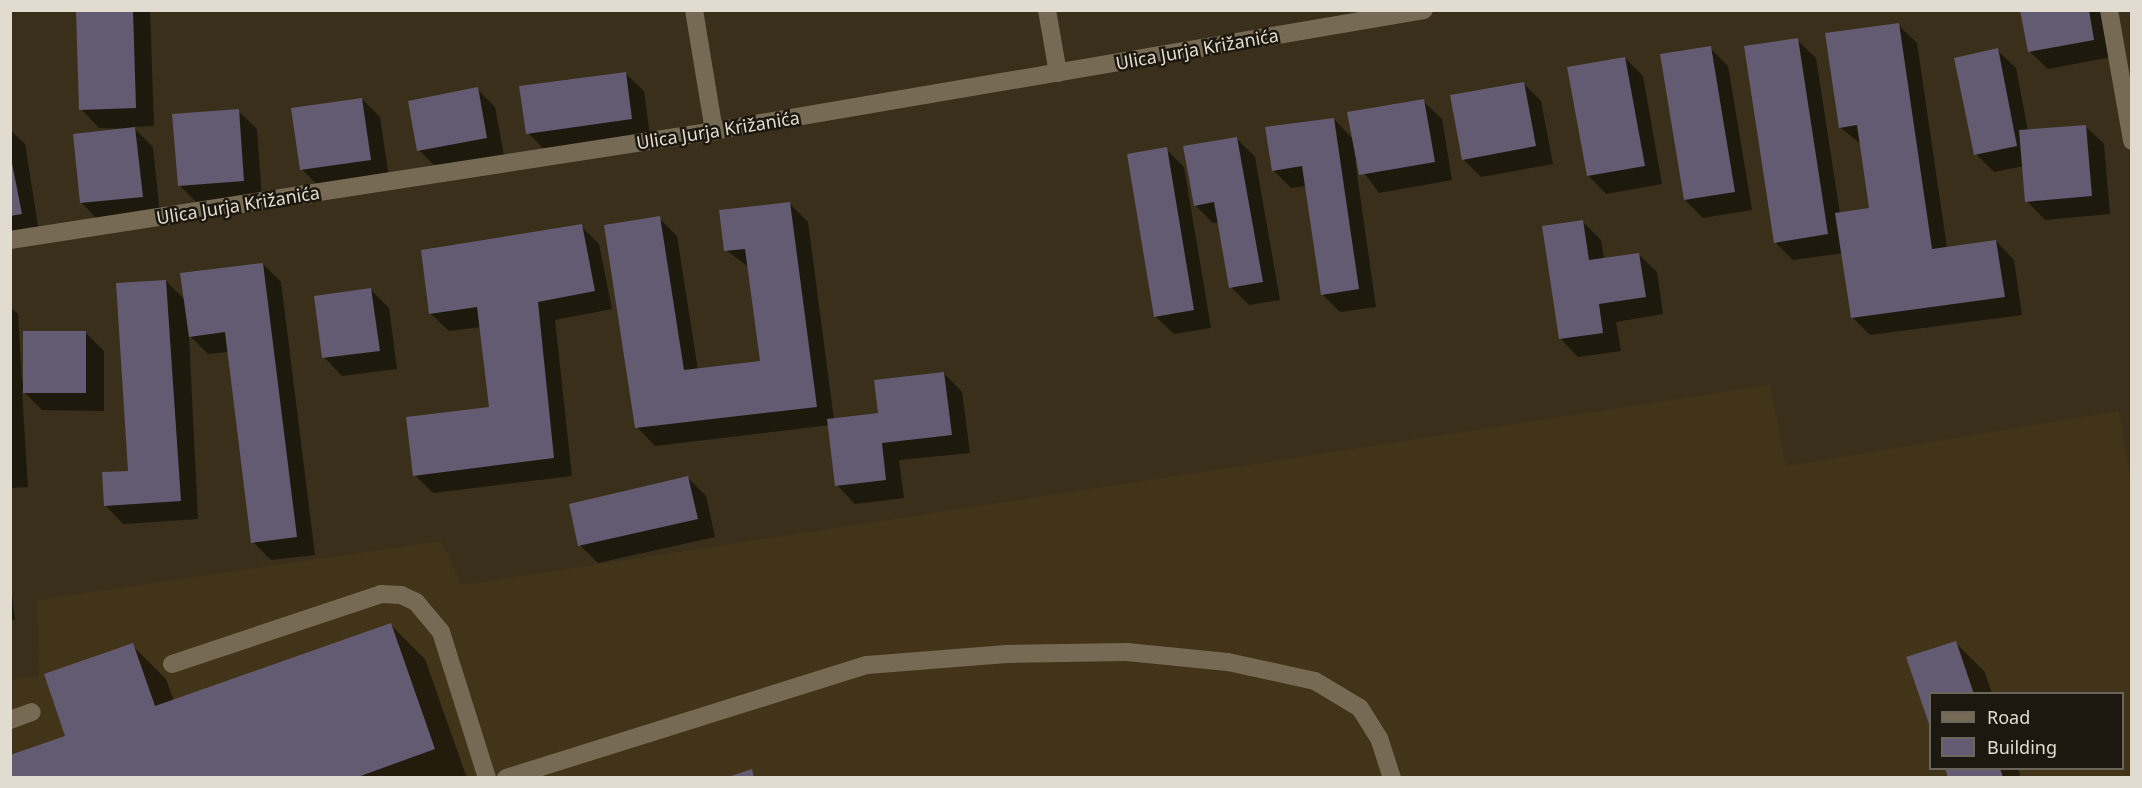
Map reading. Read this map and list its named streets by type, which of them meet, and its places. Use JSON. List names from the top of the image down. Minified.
{"streets":{"street":["Ulica Jurja Križanića"]},"legend":["Road","Building"]}
